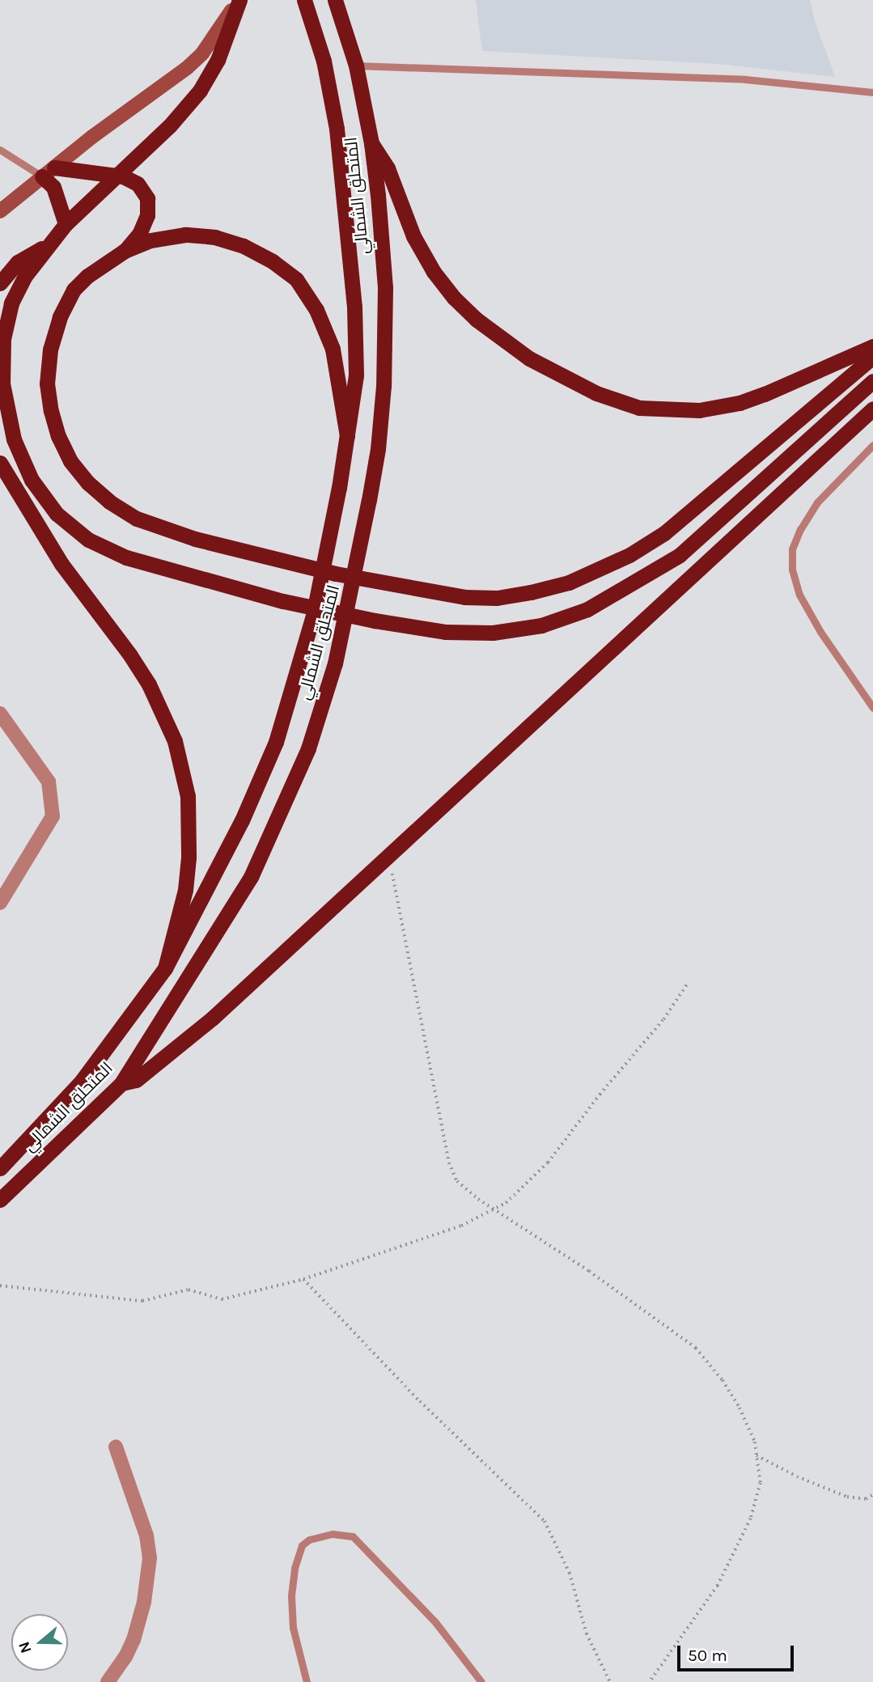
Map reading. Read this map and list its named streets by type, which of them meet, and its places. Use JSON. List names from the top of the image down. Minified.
{"streets":{"highway":["المتحلق الشمالي"]},"scale_bar":"50 m","north":"left"}
